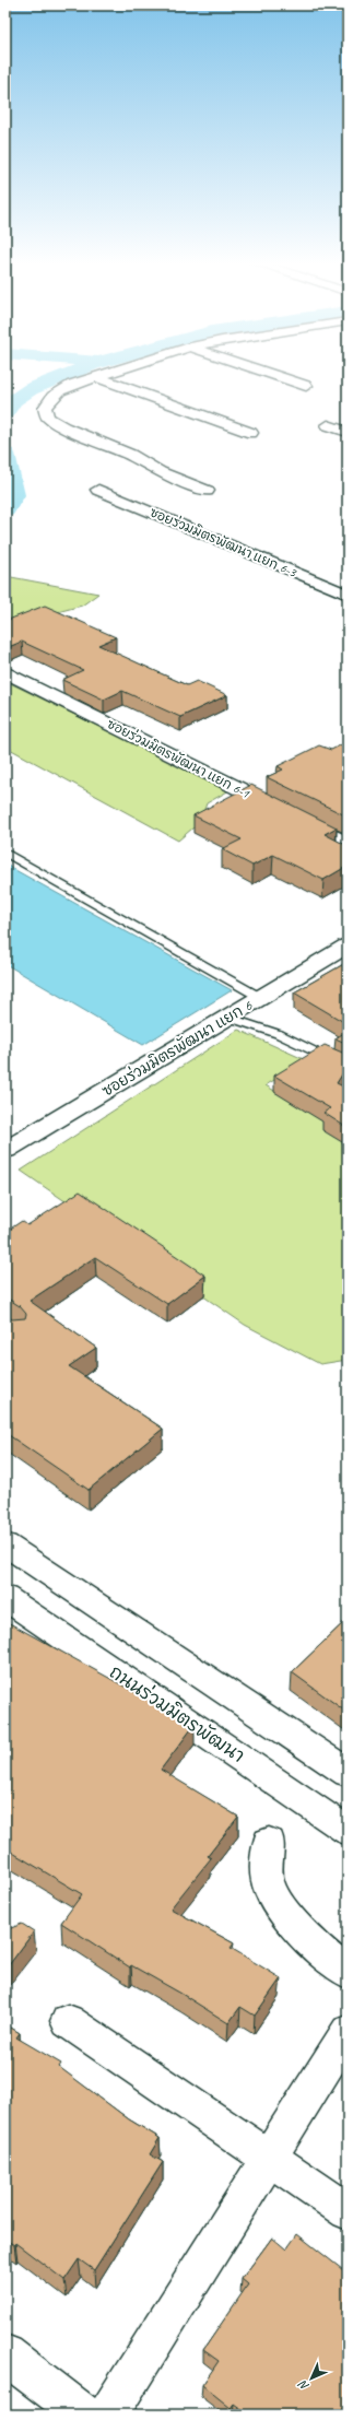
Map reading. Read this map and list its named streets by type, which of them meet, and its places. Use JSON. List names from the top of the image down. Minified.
{"streets":{"street":["ซอยร่วมมิตรพัฒนา แยก 6-3","ซอยร่วมมิตรพัฒนา แยก 6-1","ซอยร่วมมิตรพัฒนา แยก 6","ถนนร่วมมิตรพัฒนา"]},"north":"bottom left"}
